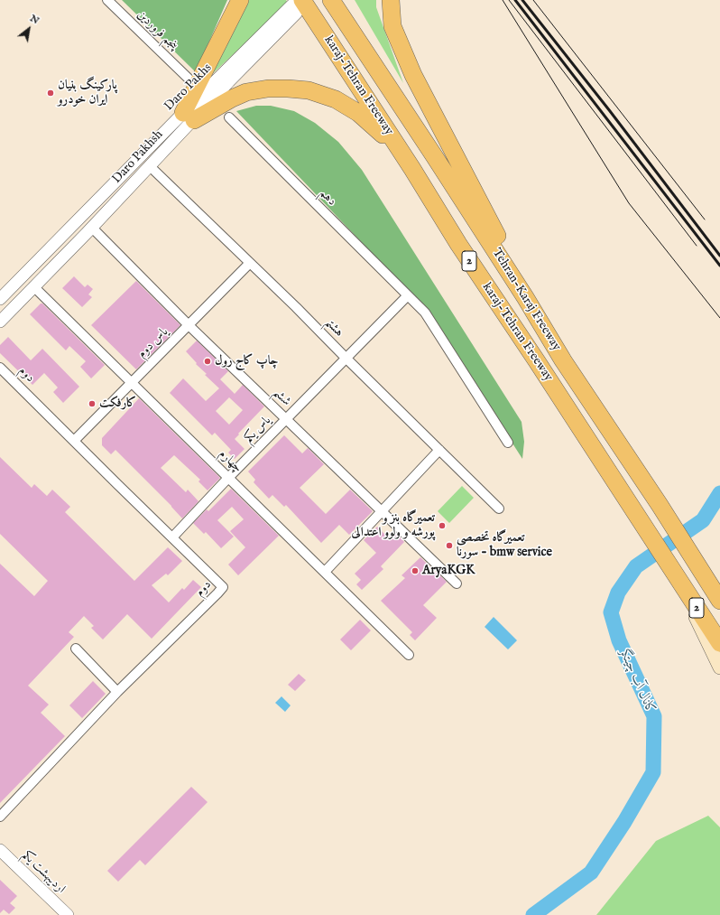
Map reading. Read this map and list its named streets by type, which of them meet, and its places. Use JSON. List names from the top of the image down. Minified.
{"streets":{"highway":["karaj-Tehran Freeway","2","Tehran-Karaj Freeway"],"street":["پنجم فروردین","Daro Pakhs","Daro Pakhsh","دهم","هشتم","یاس دوم","دوم","ششم","یاس یکم","چهارم","اردیبهشت یکم"]},"crossings":[["karaj-Tehran Freeway","Daro Pakhs"],["karaj-Tehran Freeway","2"],["Daro Pakhs","Daro Pakhsh"],["Daro Pakhsh","هشتم"],["Daro Pakhsh","ششم"],["Daro Pakhsh","چهارم"],["دهم","یاس یکم"],["هشتم","یاس دوم"],["هشتم","یاس یکم"],["یاس دوم","دوم"],["یاس دوم","ششم"],["یاس دوم","چهارم"],["دوم","یاس یکم"],["ششم","یاس یکم"],["یاس یکم","چهارم"]],"water":["کانال آب چیتگر"],"places":["پارکینگ بنیان ایران خودرو","چاپ کاج رول","کارفکت","تعمیرگاه بنز و پورشه و ولوو اعتدالی","تعمیرگاه تخصصی سورنا - bmw service","AryaKGK"],"north":"top right"}
